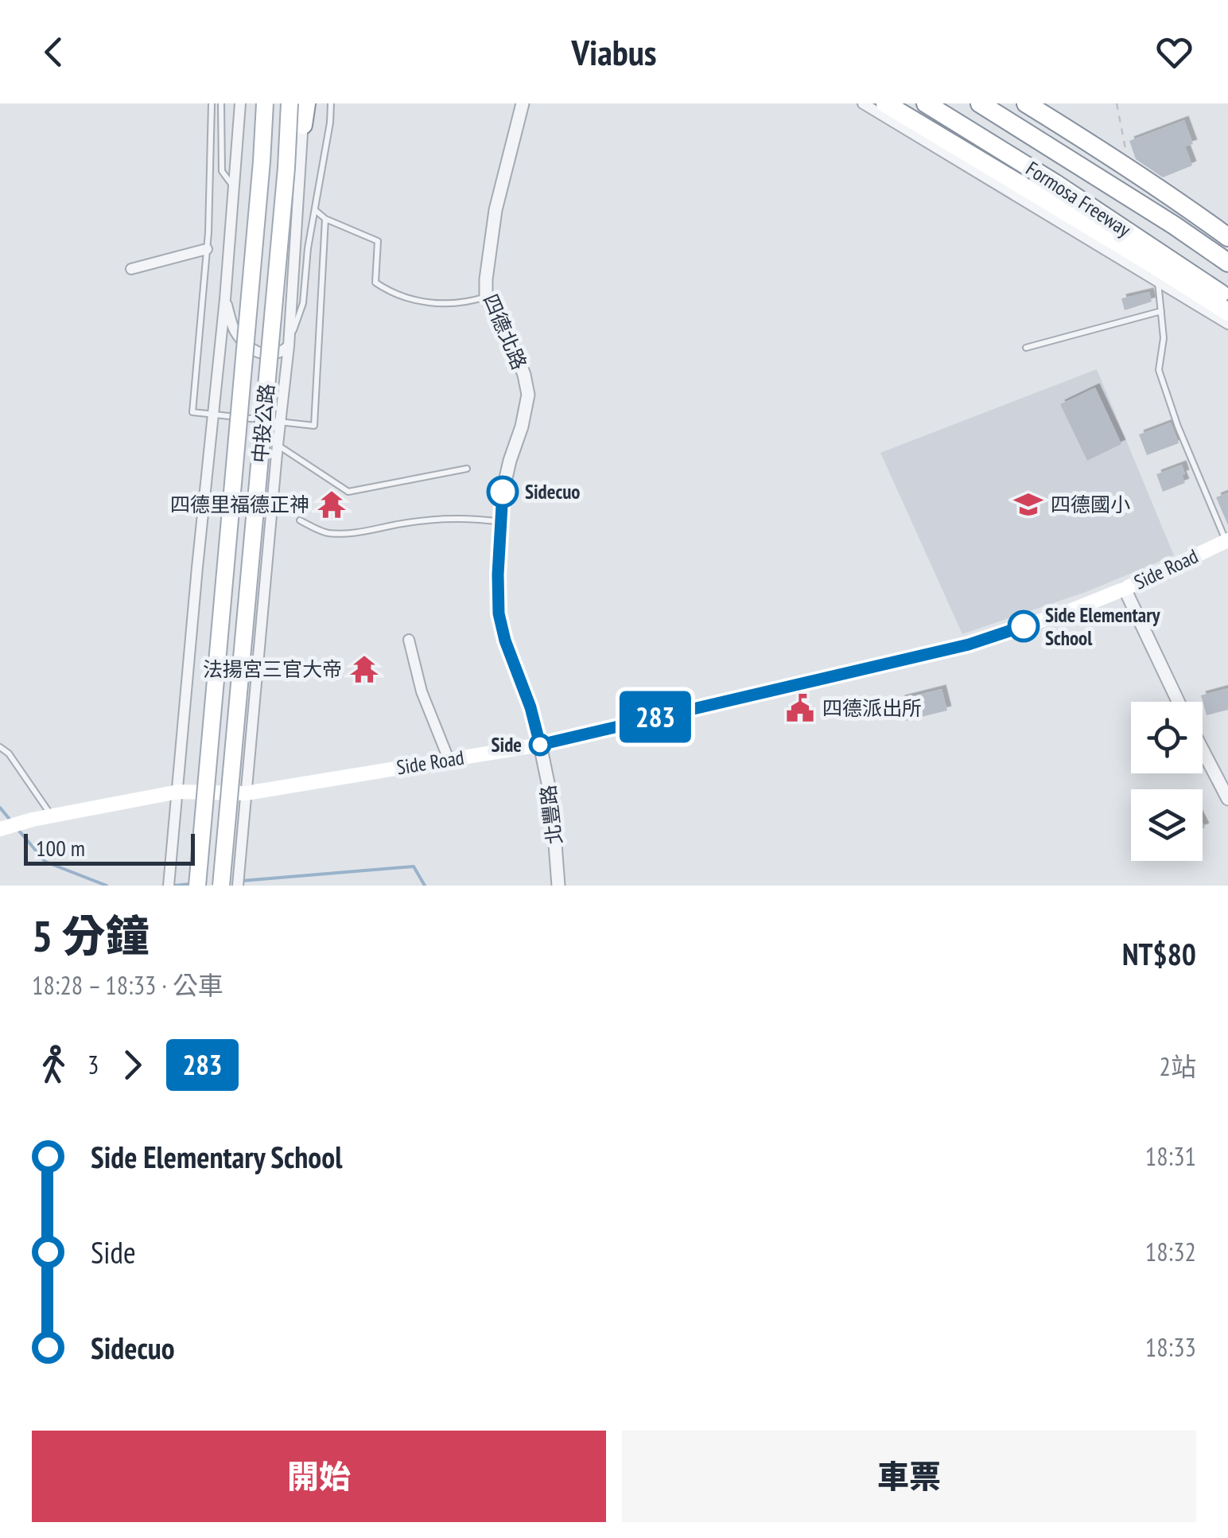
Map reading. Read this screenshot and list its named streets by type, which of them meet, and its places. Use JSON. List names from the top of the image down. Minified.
{"streets":{"highway":["Formosa Freeway"],"main road":["中投公路","Side Road"],"street":["四德北路","北豐路"]},"crossings":[["四德北路","Side Road"],["四德北路","北豐路"],["Side Road","北豐路"]],"places":{"other":["Sidecuo","Side Elementary School","Side"],"temple":["四德里福德正神","法揚宮三官大帝"],"school or university":["四德國小"],"public building":["四德派出所"]},"lines":["bus line 283"],"scale_bar":"100 m","page":{"header":"Viabus","on_map":"283","scale":"100 m","heading":["5 分鐘","18:28 – 18:33 · 公車","NT$80"],"legs":["3","283","2站"],"list":[{"name":"Side Elementary School","value":"18:31"},{"name":"Side","value":"18:32"},{"name":"Sidecuo","value":"18:33"}],"buttons":["開始","車票"]}}
